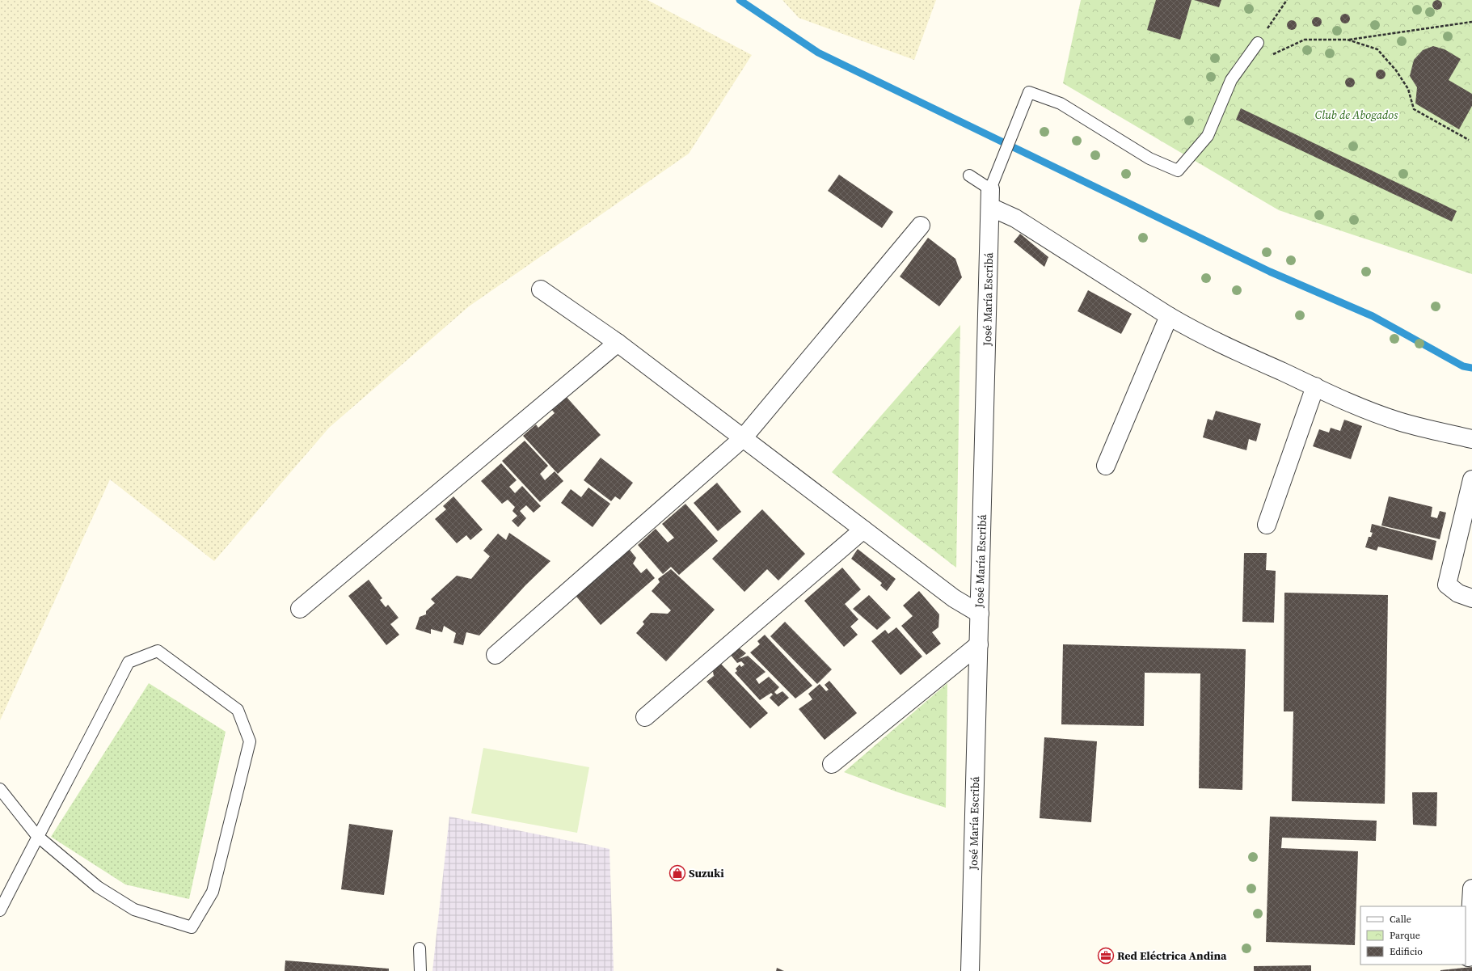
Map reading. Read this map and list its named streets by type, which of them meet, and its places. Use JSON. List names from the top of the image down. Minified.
{"streets":{"street":["José María Escribá"]},"parks":["Club de Abogados"],"places":{"shop":["Suzuki"],"office":["Red Eléctrica Andina"]},"legend":["Calle","Parque","Edificio"]}
